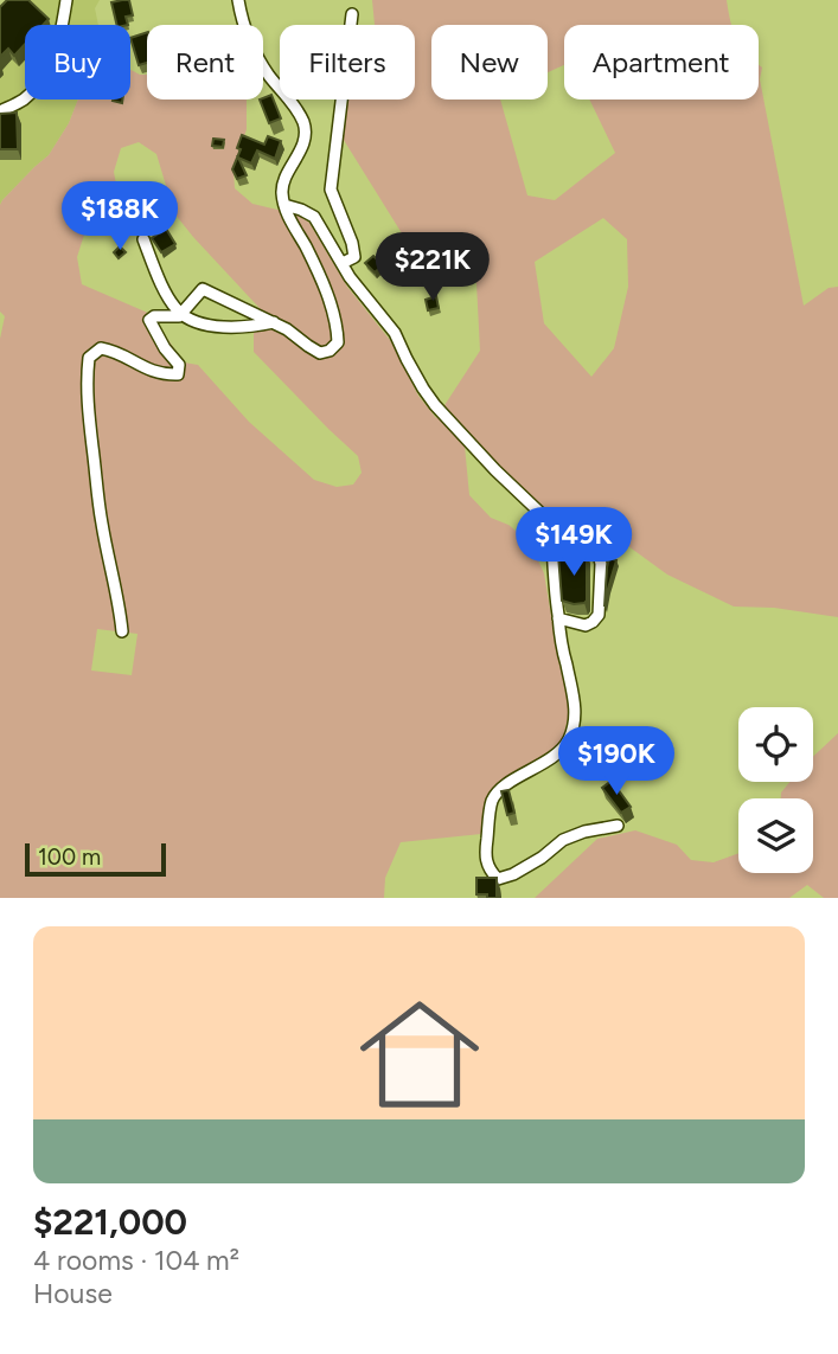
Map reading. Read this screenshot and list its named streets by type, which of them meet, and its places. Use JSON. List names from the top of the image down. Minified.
{"scale_bar":"100 m","page":{"chip":["Buy","Rent","Filters","New","Apartment"],"price":["$188K","$221K","$149K","$190K"],"scale":"100 m","list":[{"name":"$221,000","note":"4 rooms · 104 m² · House"}]}}
